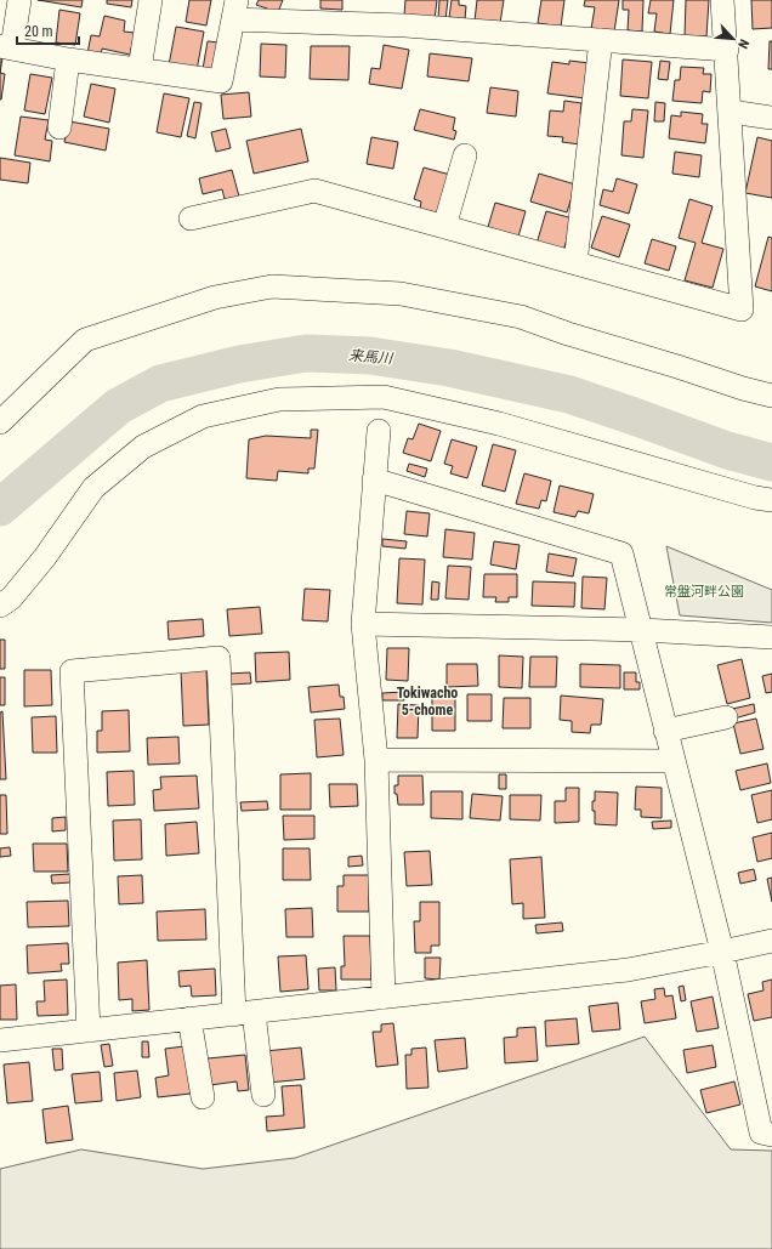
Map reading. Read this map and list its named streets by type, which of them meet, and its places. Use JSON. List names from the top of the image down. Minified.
{"districts":["Tokiwacho 5-chome"],"water":["来馬川"],"parks":["常盤河畔公園"],"scale_bar":"20 m","north":"bottom right"}
